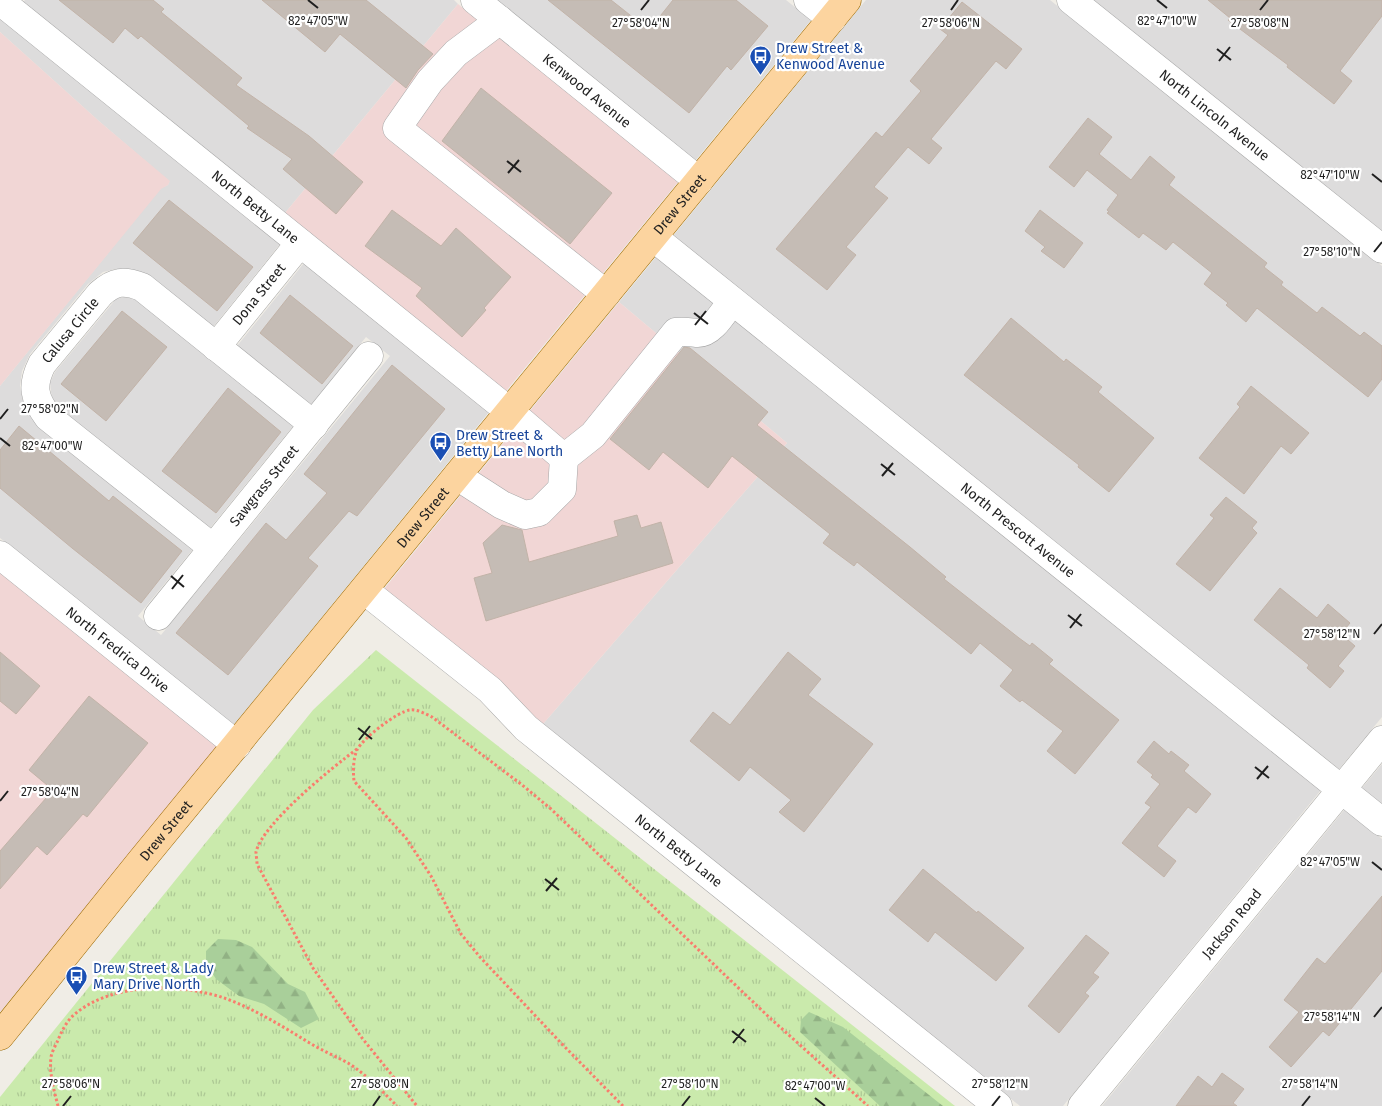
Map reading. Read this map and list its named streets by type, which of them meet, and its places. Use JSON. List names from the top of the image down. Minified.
{"streets":{"main road":["Drew Street"],"street":["Kenwood Avenue","North Lincoln Avenue","North Betty Lane","Dona Street","Calusa Circle","Sawgrass Street","North Prescott Avenue","North Fredrica Drive","Jackson Road"]},"crossings":[["Kenwood Avenue","Drew Street"],["Drew Street","North Betty Lane"],["Drew Street","North Prescott Avenue"],["Drew Street","North Fredrica Drive"],["North Betty Lane","Dona Street"],["Dona Street","Calusa Circle"],["Calusa Circle","Sawgrass Street"],["North Prescott Avenue","Jackson Road"]],"places":{"bus stop":["Drew Street & Kenwood Avenue","Drew Street & Betty Lane North","Drew Street & Lady Mary Drive North"]},"coordinates":["82°47'05\"W","82°47'10\"W","27°58'04\"N","27°58'06\"N","27°58'08\"N","27°58'10\"N","27°58'02\"N","82°47'00\"W","27°58'12\"N","27°58'14\"N"]}
